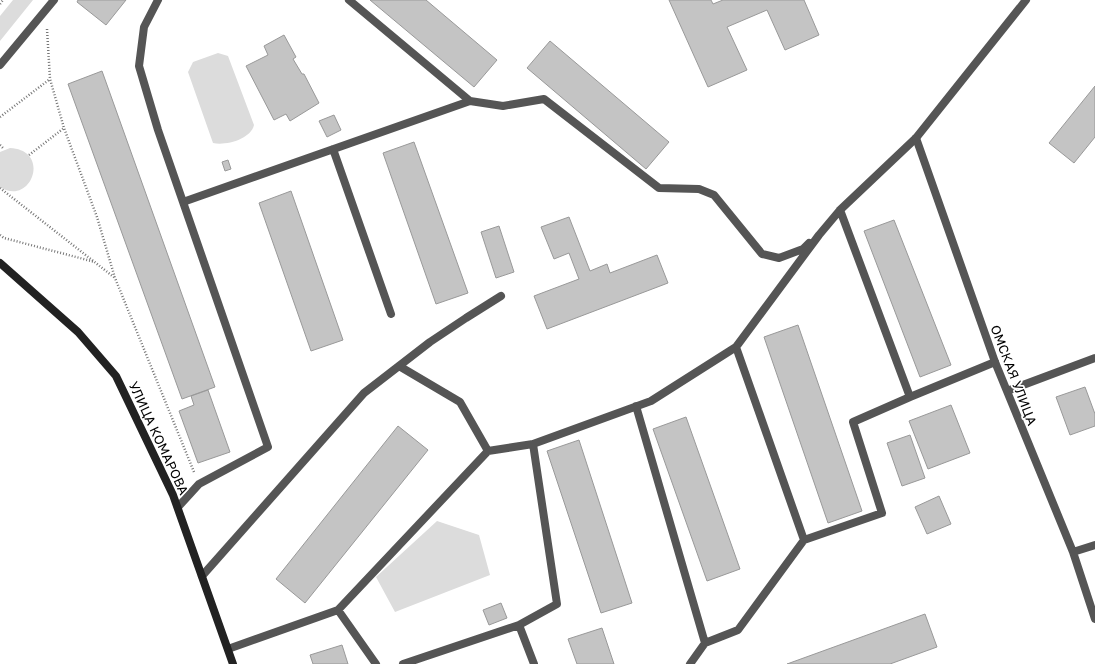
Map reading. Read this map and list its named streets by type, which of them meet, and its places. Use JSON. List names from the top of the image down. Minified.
{"streets":{"main road":["УЛИЦА КОМАРОВА"],"street":["ОМСКАЯ УЛИЦА"]}}
